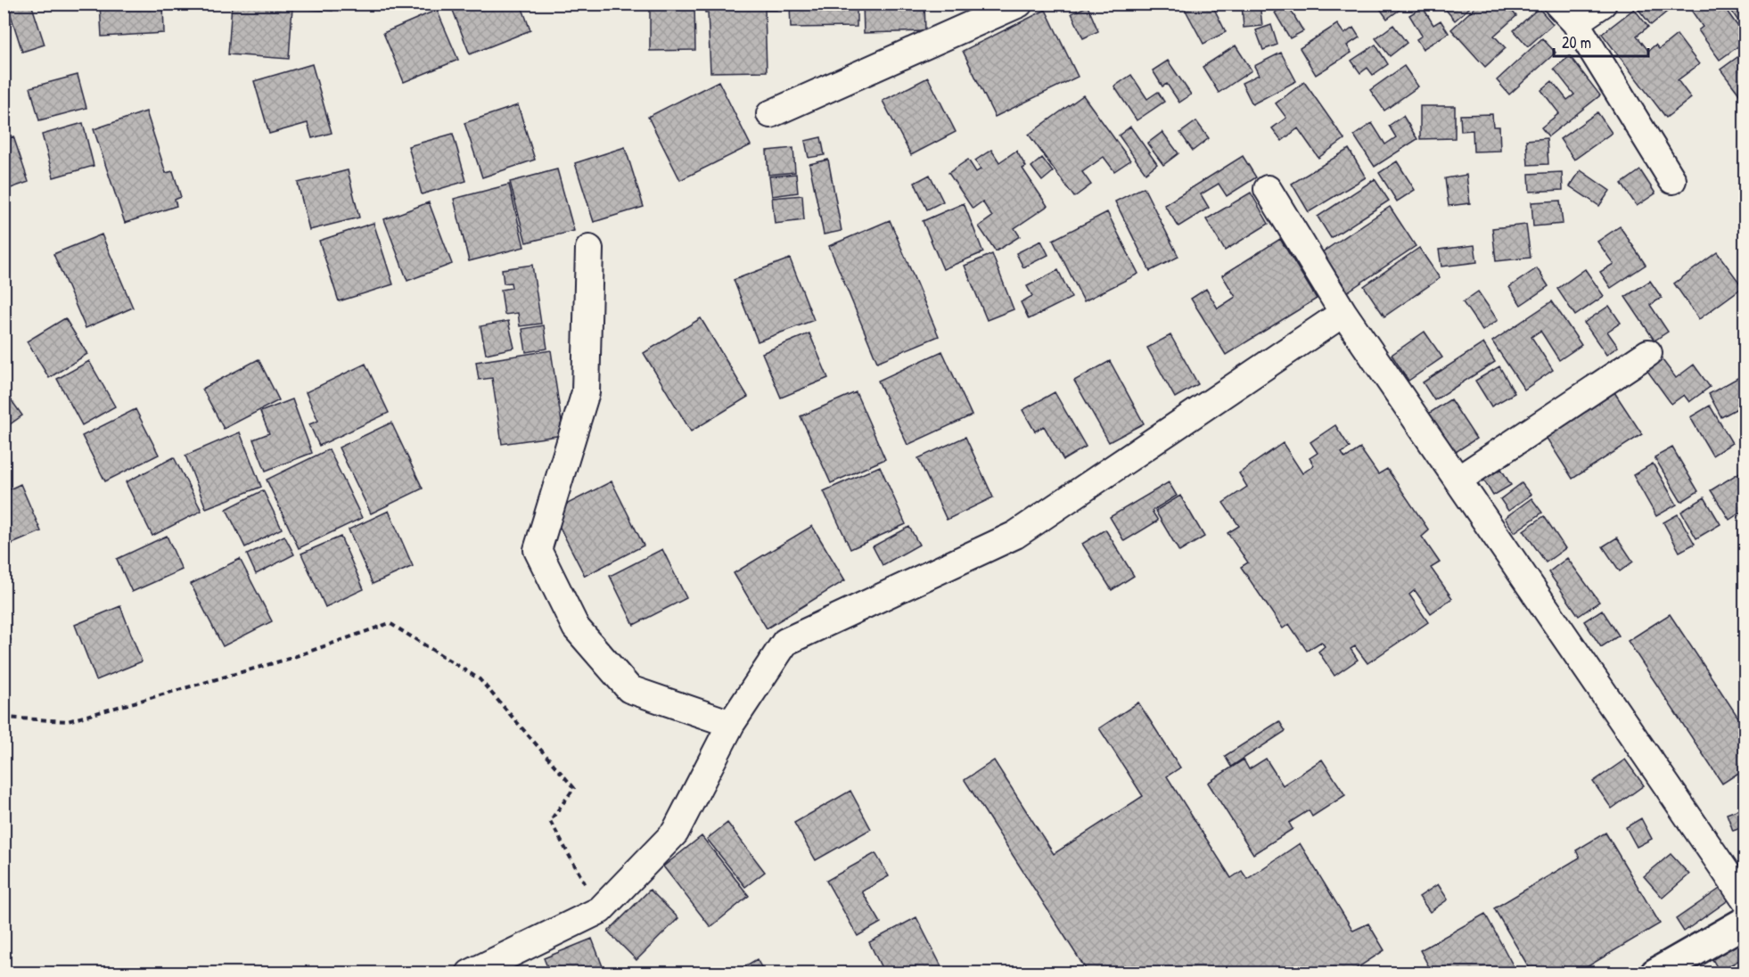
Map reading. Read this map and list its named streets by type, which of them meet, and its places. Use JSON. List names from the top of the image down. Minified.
{"scale_bar":"20 m"}
